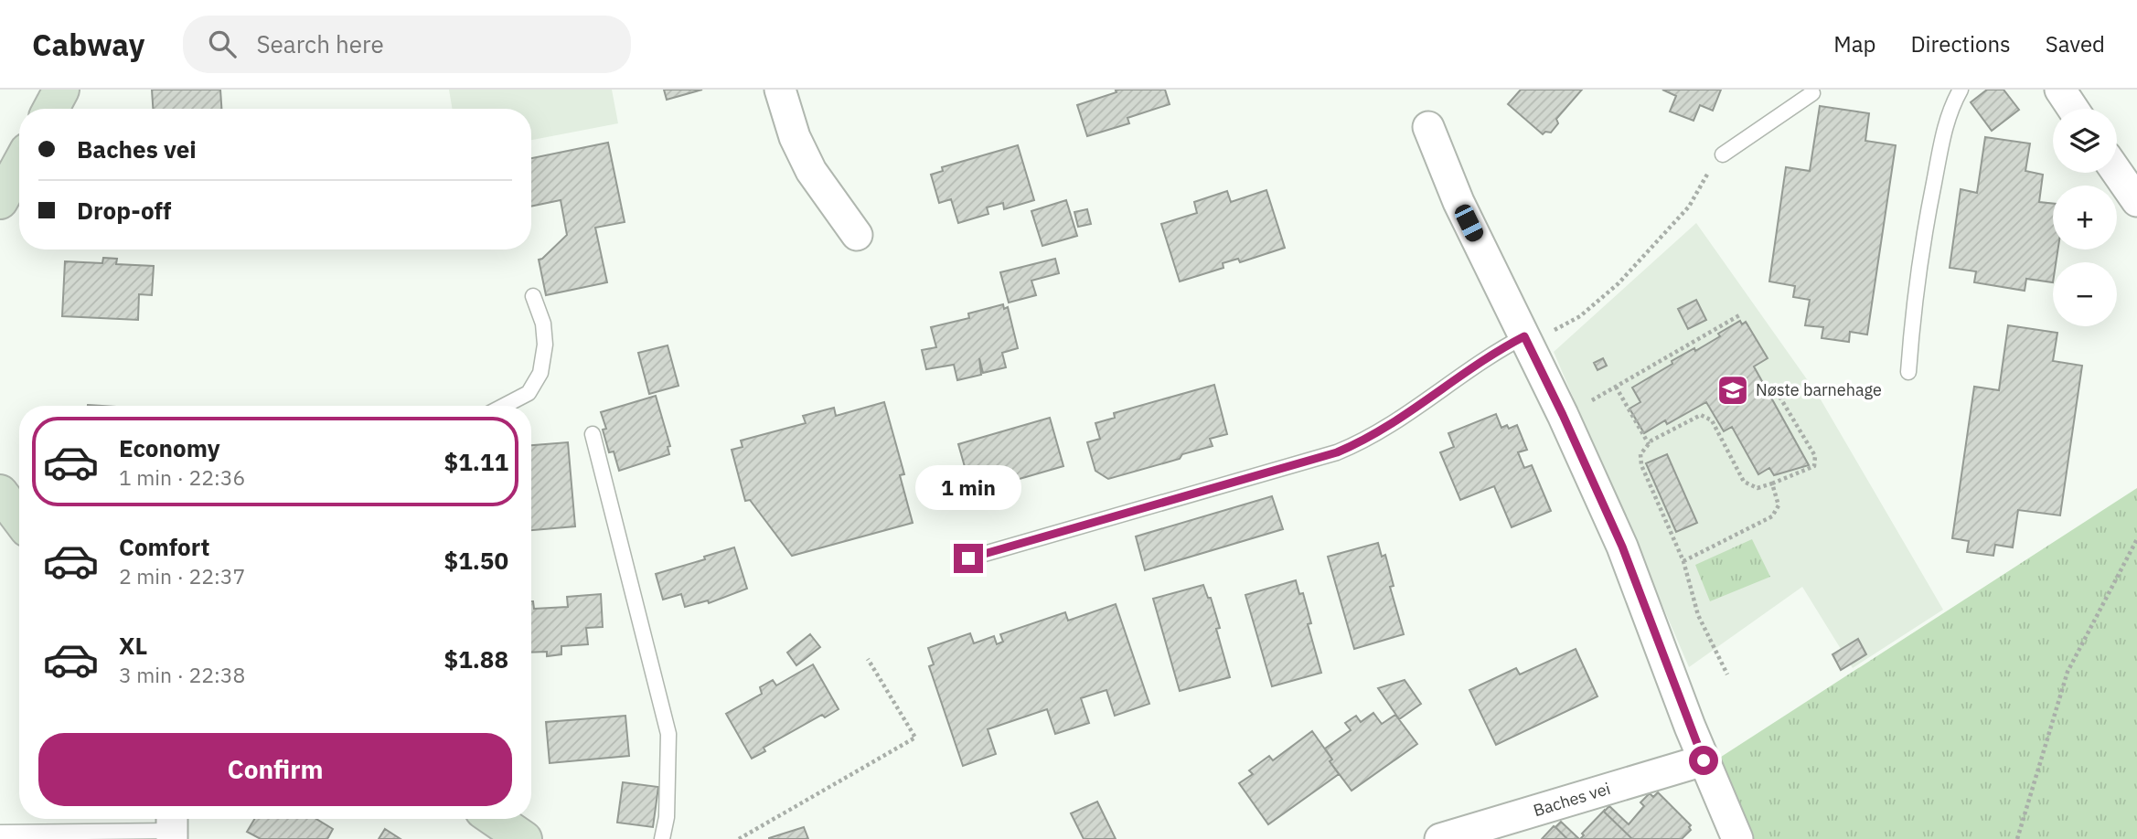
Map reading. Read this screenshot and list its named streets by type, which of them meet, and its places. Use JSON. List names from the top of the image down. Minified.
{"streets":{"street":["Baches vei"]},"places":{"school or university":["Nøste barnehage"]},"page":{"header":"Cabway","search":"Search here","nav":["Map","Directions","Saved"],"map_buttons":["+","−"],"banner":["Baches vei","Drop-off"],"list":[{"name":"Economy","note":"1 min · 22:36","value":"$1.11"},{"name":"Comfort","note":"2 min · 22:37","value":"$1.50"},{"name":"XL","note":"3 min · 22:38","value":"$1.88"}],"bubble":"1 min","buttons":"Confirm"}}
